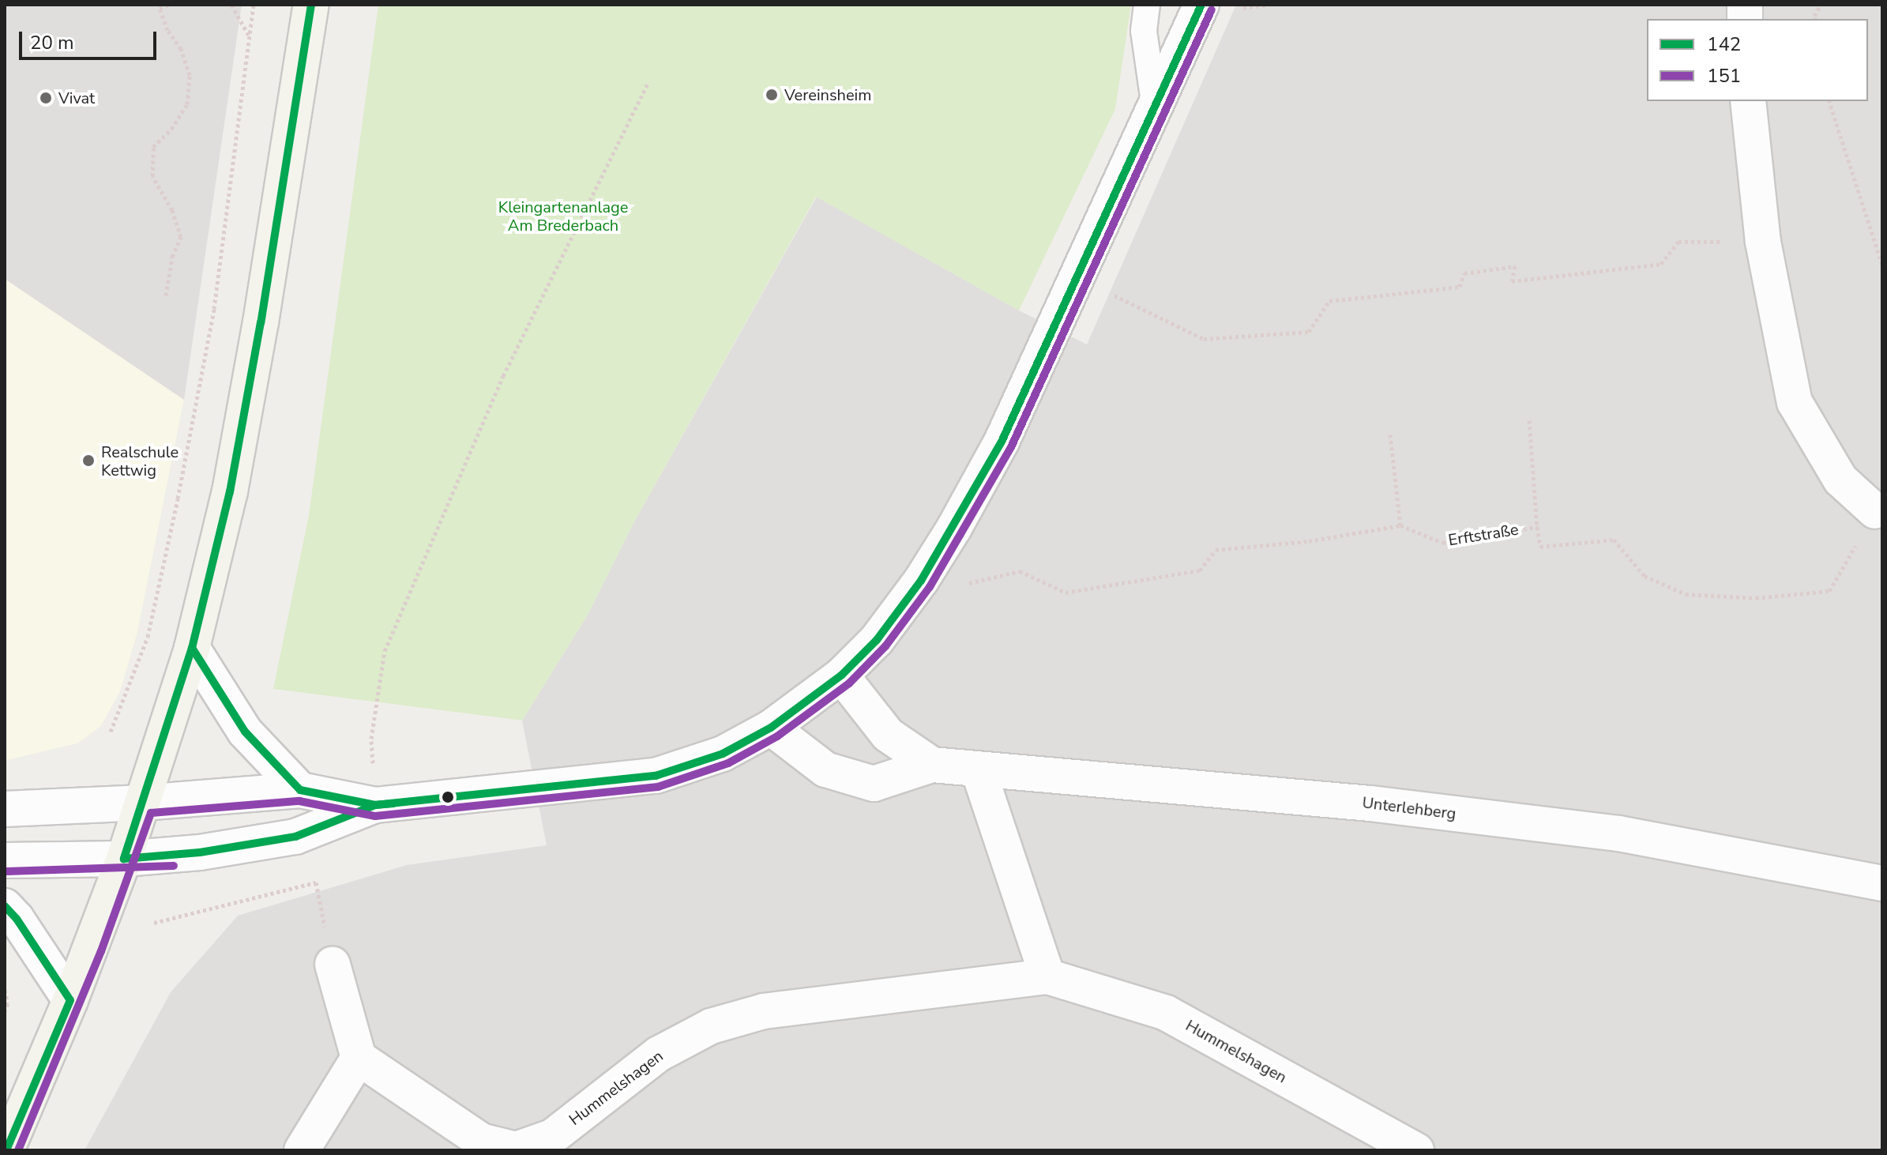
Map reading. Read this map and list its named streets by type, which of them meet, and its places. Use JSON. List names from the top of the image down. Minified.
{"streets":{"street":["Unterlehberg","Hummelshagen"],"path":["Erftstraße"]},"parks":["Kleingartenanlage Am Brederbach"],"places":["Vereinsheim","Vivat","Realschule Kettwig"],"lines":["transit line 142","transit line 151"],"legend":["142","151"],"scale_bar":"20 m"}
